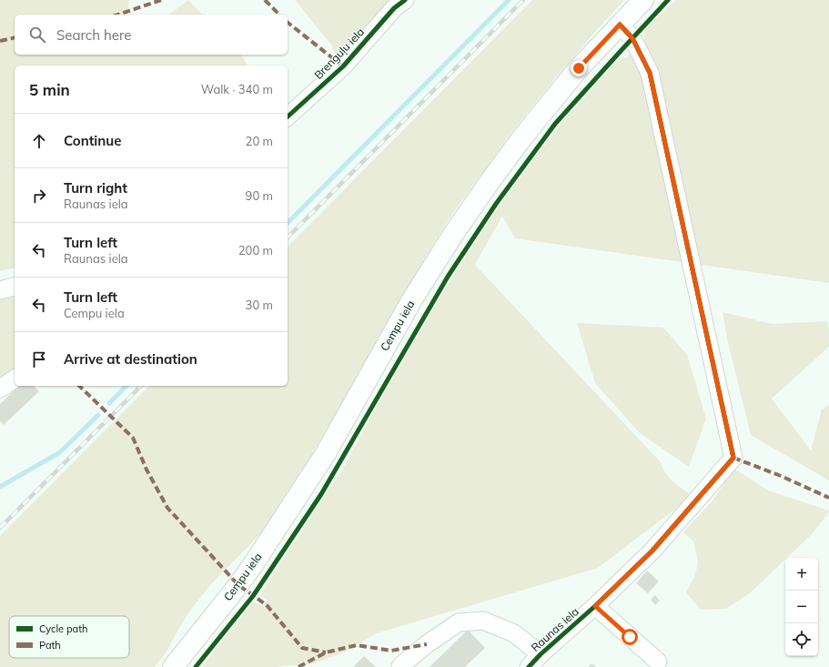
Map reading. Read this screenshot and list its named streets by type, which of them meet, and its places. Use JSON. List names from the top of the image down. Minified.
{"streets":{"main road":["Cempu iela"],"street":["Brenguļu iela","Raunas iela"]},"crossings":[["Cempu iela","Raunas iela"]],"legend":["Cycle path","Path"],"page":{"search":"Search here","heading":["5 min","Walk · 340 m"],"list":[["Continue","20 m"],["Turn right","Raunas iela","90 m"],["Turn left","Raunas iela","200 m"],["Turn left","Cempu iela","30 m"],"Arrive at destination"],"map_buttons":["+","−"]}}
